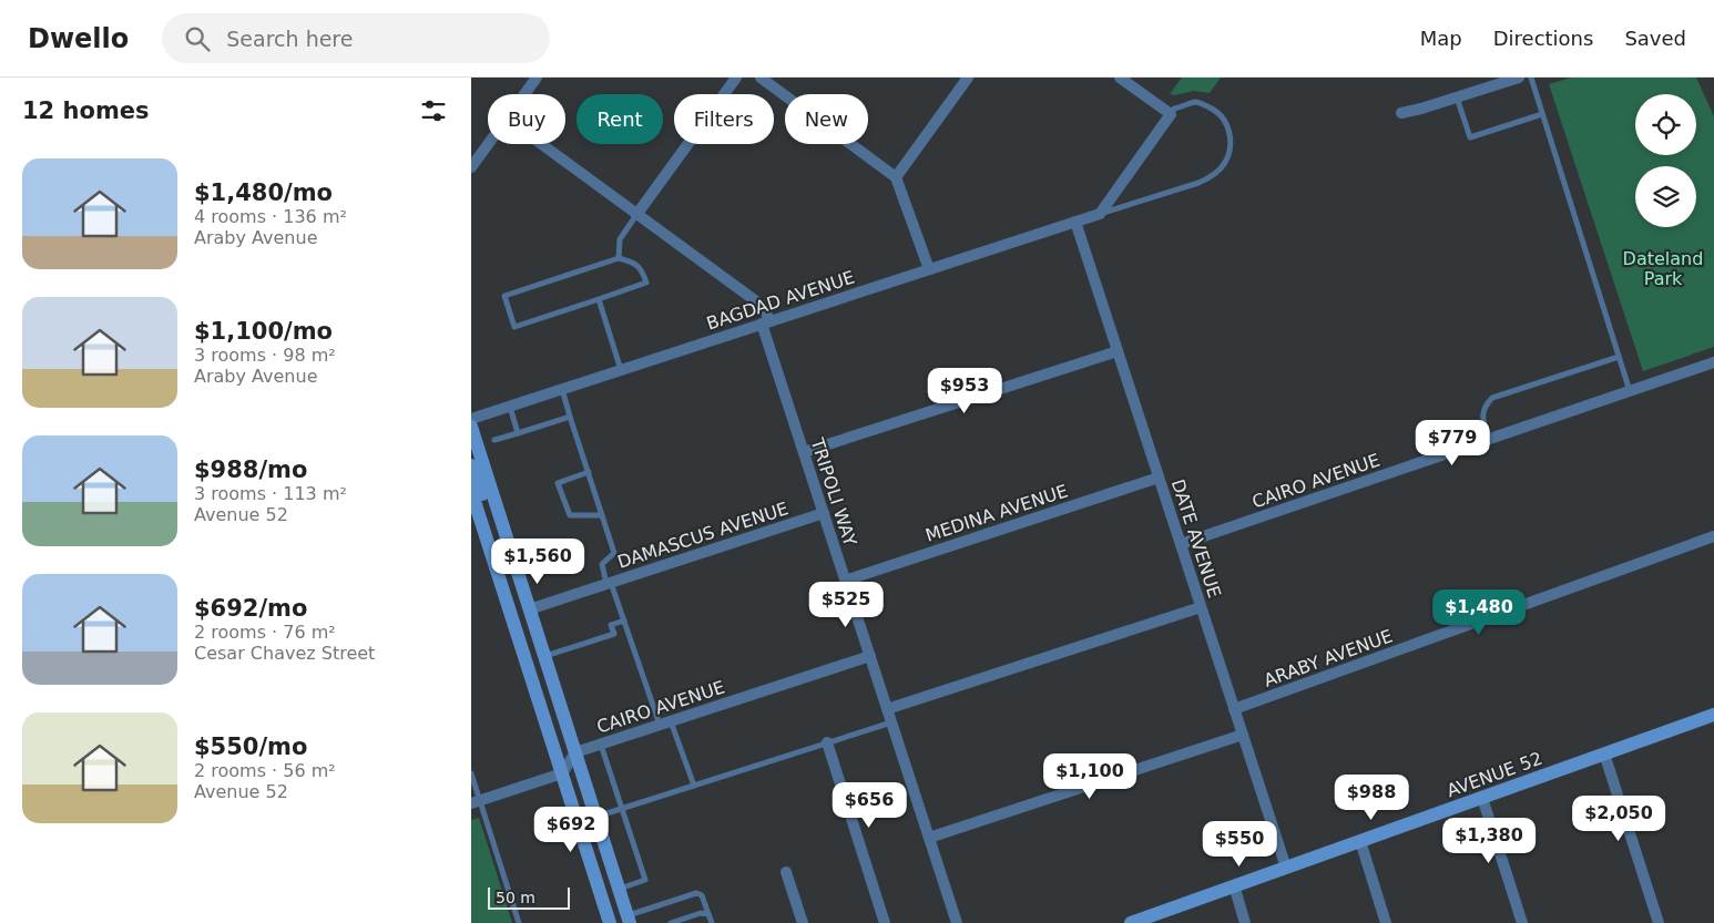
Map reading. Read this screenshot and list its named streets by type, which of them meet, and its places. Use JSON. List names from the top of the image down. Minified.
{"streets":{"main road":["AVENUE 52"],"street":["BAGDAD AVENUE","CAIRO AVENUE","TRIPOLI WAY","MEDINA AVENUE","DAMASCUS AVENUE","DATE AVENUE","ARABY AVENUE"]},"crossings":[["BAGDAD AVENUE","TRIPOLI WAY"],["BAGDAD AVENUE","DATE AVENUE"],["CAIRO AVENUE","TRIPOLI WAY"],["CAIRO AVENUE","DATE AVENUE"],["TRIPOLI WAY","MEDINA AVENUE"],["TRIPOLI WAY","DAMASCUS AVENUE"],["MEDINA AVENUE","DATE AVENUE"],["DATE AVENUE","ARABY AVENUE"],["DATE AVENUE","AVENUE 52"]],"parks":["Dateland Park"],"scale_bar":"50 m","page":{"header":"Dwello","search":"Search here","nav":["Map","Directions","Saved"],"heading":"12 homes","chip":["Buy","Rent","Filters","New"],"list":[{"name":"$1,480/mo","note":"4 rooms · 136 m² · Araby Avenue"},{"name":"$1,100/mo","note":"3 rooms · 98 m² · Araby Avenue"},{"name":"$988/mo","note":"3 rooms · 113 m² · Avenue 52"},{"name":"$692/mo","note":"2 rooms · 76 m² · Cesar Chavez Street"},{"name":"$550/mo","note":"2 rooms · 56 m² · Avenue 52"}],"price":["$953","$779","$1,560","$525","$1,480","$1,100","$988","$656","$2,050","$692","$1,380","$550"],"scale":"50 m"}}
